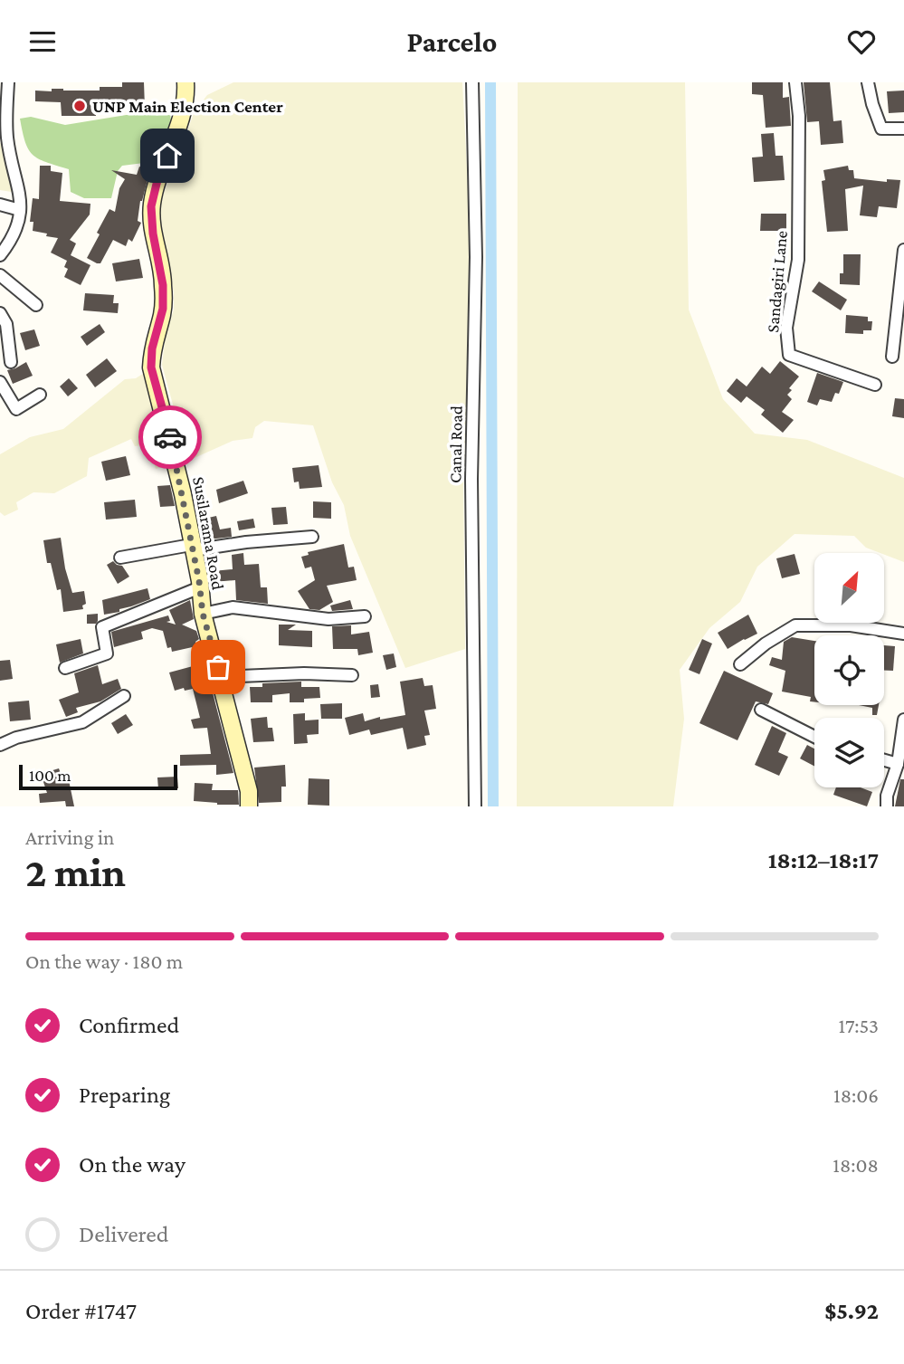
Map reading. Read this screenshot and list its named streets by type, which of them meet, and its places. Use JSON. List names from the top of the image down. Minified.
{"streets":{"street":["Sandagiri Lane","Canal Road","Susilarama Road"]},"places":["UNP Main Election Center"],"scale_bar":"100 m","north":"top right","page":{"header":"Parcelo","scale":"100 m","heading":["2 min","Arriving in","18:12–18:17"],"panel":["Order #1747","$5.92"],"bar":"On the way · 180 m","list":[["Confirmed","17:53"],["Preparing","18:06"],["On the way","18:08"],"Delivered"]}}
